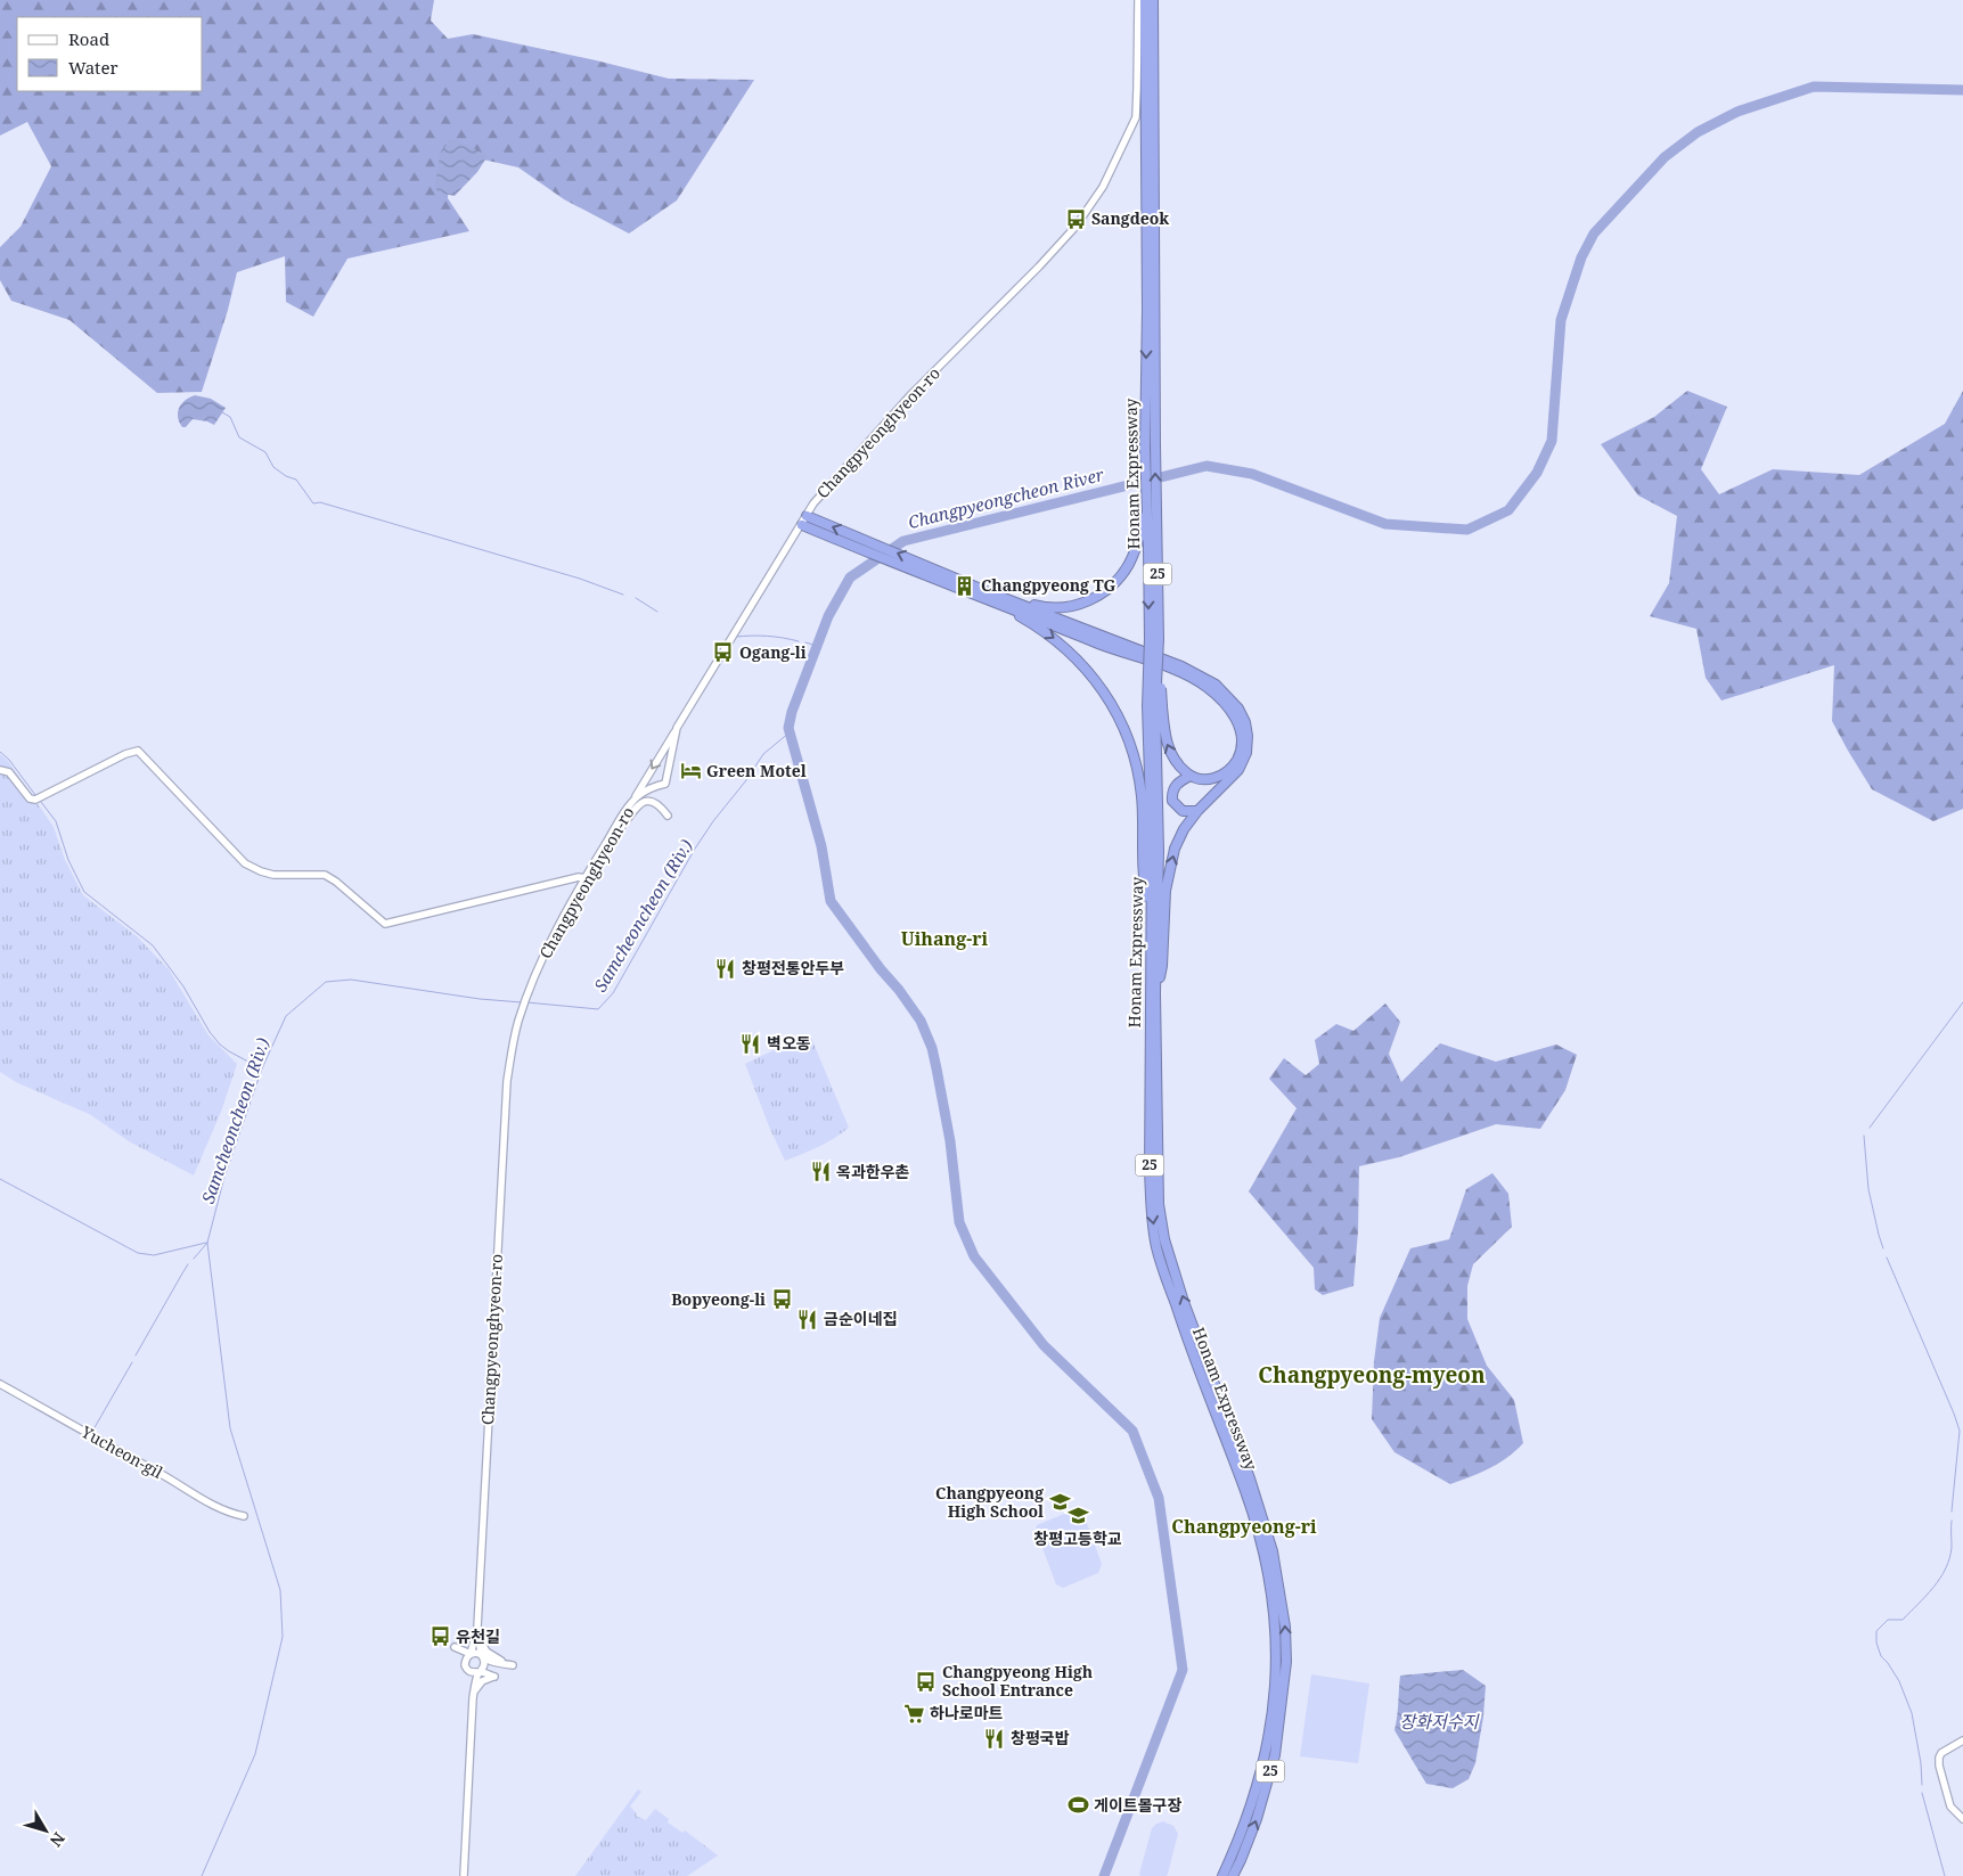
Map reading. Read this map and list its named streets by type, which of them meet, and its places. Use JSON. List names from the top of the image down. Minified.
{"streets":{"highway":["Honam Expressway","25"],"main road":["Changpyeonghyeon-ro","Yucheon-gil"]},"crossings":[["Honam Expressway","25"]],"districts":["Uihang-ri","Changpyeong-myeon","Changpyeong-ri"],"water":["Changpyeongcheon River","Samcheoncheon (Riv.)","장화저수지"],"places":{"bus stop":["Sangdeok","Ogang-li","Bopyeong-li","유천길","Changpyeong High School Entrance"],"building":["Changpyeong TG"],"hotel":["Green Motel"],"restaurant":["창평전통안두부","벽오동","옥과한우촌","금순이네집","창평국밥"],"school or university":["Changpyeong High School","창평고등학교"],"supermarket":["하나로마트"],"sports":["게이트볼구장"]},"legend":["Road","Water"],"north":"bottom right"}
